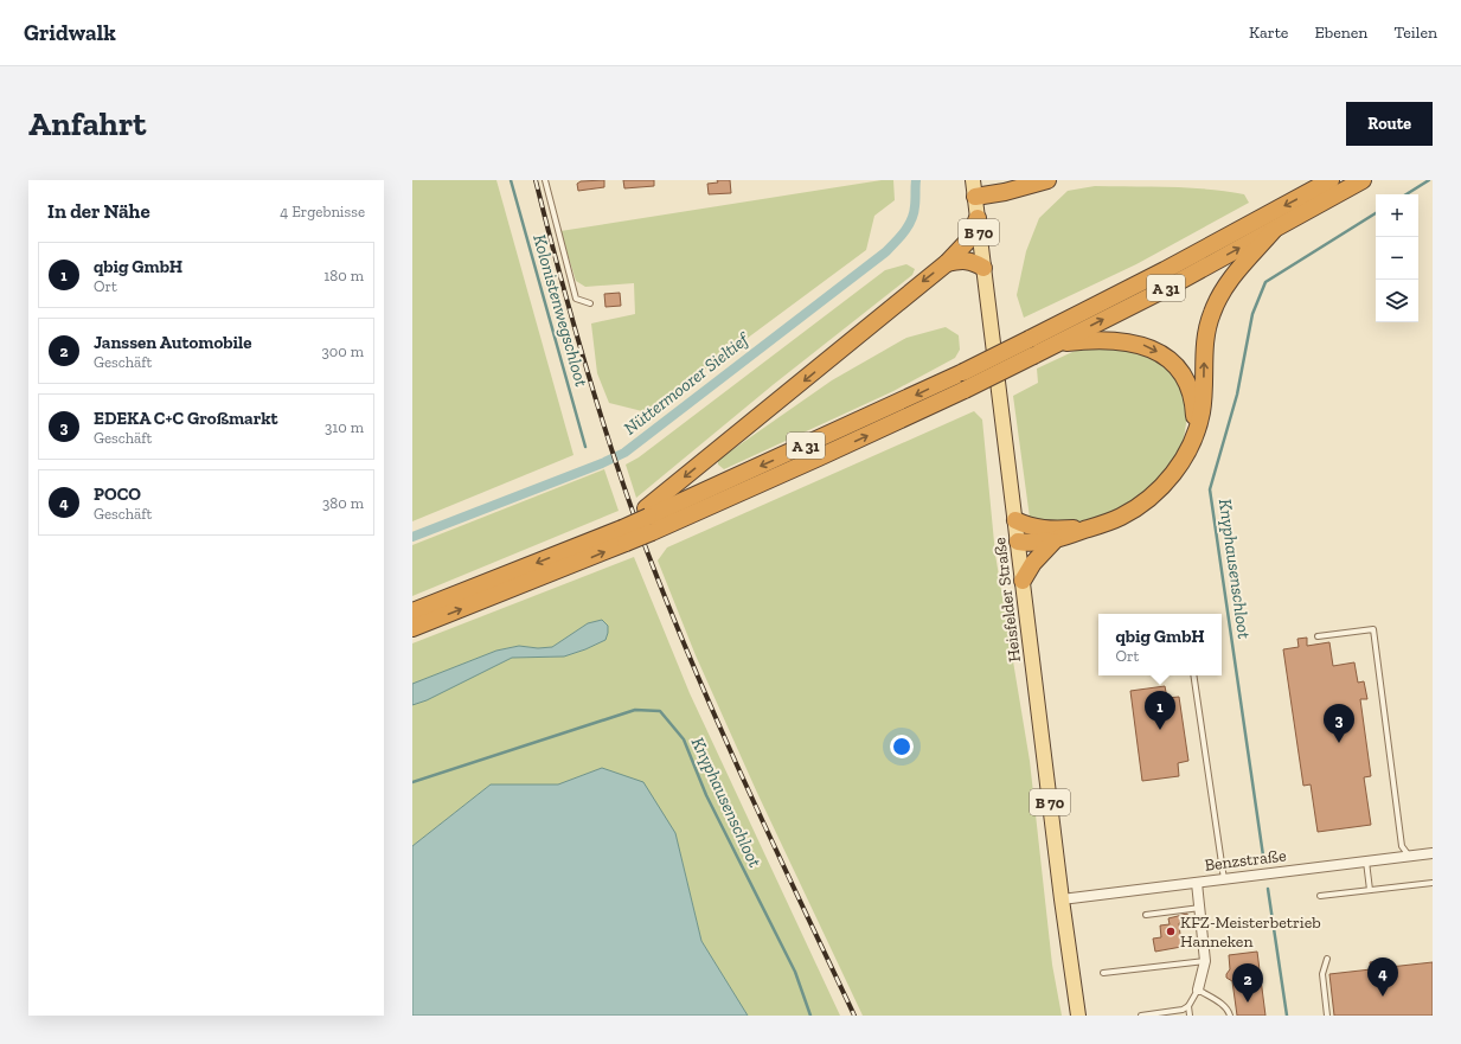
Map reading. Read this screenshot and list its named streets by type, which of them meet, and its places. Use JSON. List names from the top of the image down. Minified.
{"streets":{"highway":["A 31"],"main road":["B 70","Heisfelder Straße"],"street":["Benzstraße"]},"crossings":[["Heisfelder Straße","Benzstraße"]],"water":["Kolonistenwegschloot","Nüttermoorer Sieltief","Knyphausenschloot"],"places":["KFZ-Meisterbetrieb Hanneken"],"page":{"header":"Gridwalk","nav":["Karte","Ebenen","Teilen"],"buttons":"Route","title":"Anfahrt","heading":["In der Nähe","4 Ergebnisse"],"map_buttons":["+","−"],"list":[{"mark":"1","name":"qbig GmbH","note":"Ort","value":"180 m"},{"mark":"2","name":"Janssen Automobile","note":"Geschäft","value":"300 m"},{"mark":"3","name":"EDEKA C+C Großmarkt","note":"Geschäft","value":"310 m"},{"mark":"4","name":"POCO","note":"Geschäft","value":"380 m"}],"popup":["qbig GmbH","Ort"],"pins":["1","3","4","2"]}}
